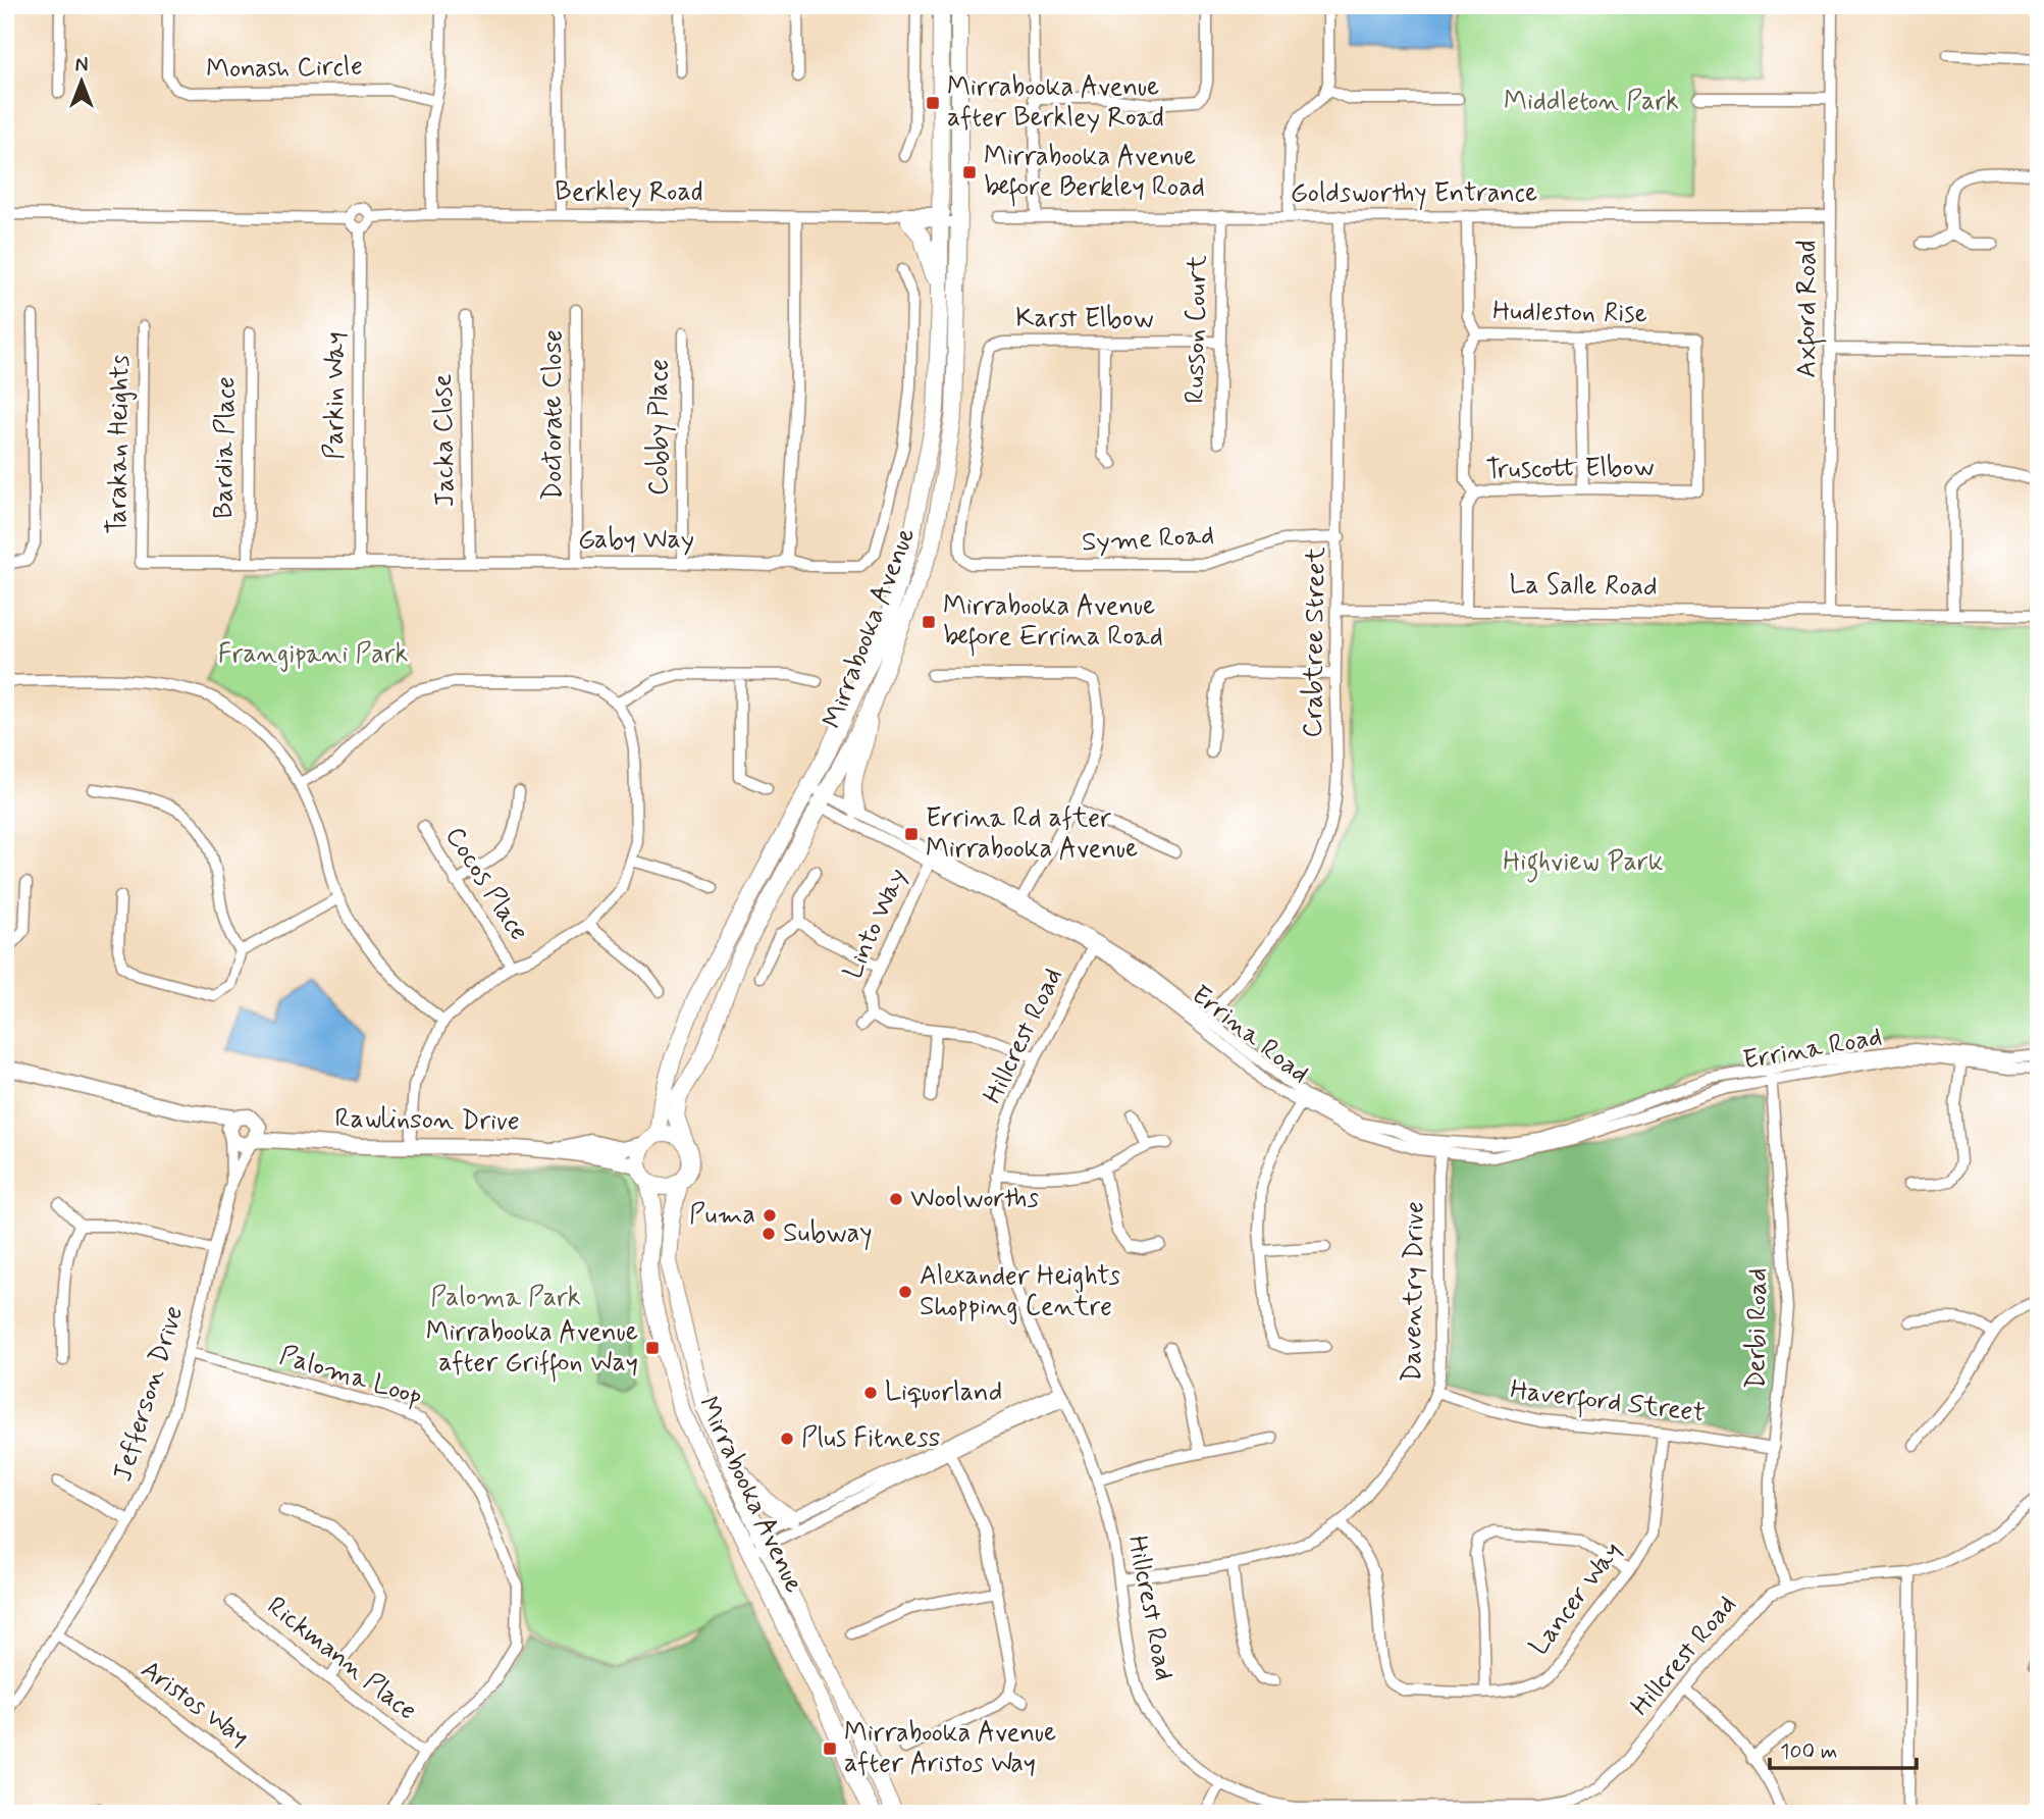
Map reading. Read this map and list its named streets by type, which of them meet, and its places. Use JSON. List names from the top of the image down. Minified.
{"streets":{"main road":["Mirrabooka Avenue"],"street":["Monash Circle","Berkley Road","Goldsworthy Entrance","Axford Road","Hudleston Rise","Karst Elbow","Russon Court","Parkin Way","Doctorate Close","Cobby Place","Jacka Close","Tarakan Heights","Bardia Place","Truscott Elbow","Syme Road","Gaby Way","La Salle Road","Crabtree Street","Cocos Place","Linto Way","Errina Road","Hillcrest Road","Rawlinson Drive","Daventry Drive","Derbi Road","Paloma Loop","Jefferson Drive","Haverford Street","Lancer Way","Rickmann Place","Aristos Way"]},"crossings":[["Berkley Road","Parkin Way"],["Berkley Road","Mirrabooka Avenue"],["Goldsworthy Entrance","Axford Road"],["Goldsworthy Entrance","Hudleston Rise"],["Goldsworthy Entrance","Russon Court"],["Goldsworthy Entrance","Crabtree Street"],["Axford Road","La Salle Road"],["Hudleston Rise","Truscott Elbow"],["Karst Elbow","Russon Court"],["Karst Elbow","Syme Road"],["Parkin Way","Gaby Way"],["Doctorate Close","Gaby Way"],["Cobby Place","Gaby Way"],["Jacka Close","Gaby Way"],["Tarakan Heights","Gaby Way"],["Bardia Place","Gaby Way"],["Truscott Elbow","La Salle Road"],["Syme Road","Crabtree Street"],["La Salle Road","Crabtree Street"],["Mirrabooka Avenue","Errina Road"],["Mirrabooka Avenue","Rawlinson Drive"],["Crabtree Street","Errina Road"],["Linto Way","Errina Road"],["Linto Way","Hillcrest Road"],["Errina Road","Hillcrest Road"],["Errina Road","Daventry Drive"],["Errina Road","Derbi Road"],["Hillcrest Road","Daventry Drive"],["Hillcrest Road","Derbi Road"],["Rawlinson Drive","Jefferson Drive"],["Daventry Drive","Haverford Street"],["Daventry Drive","Lancer Way"],["Derbi Road","Haverford Street"],["Paloma Loop","Jefferson Drive"],["Paloma Loop","Rickmann Place"],["Jefferson Drive","Aristos Way"],["Haverford Street","Lancer Way"]],"parks":["Middleton Park","Frangipani Park","Highview Park","Paloma Park"],"places":{"transit":["Mirrabooka Avenue after Berkley Road","Mirrabooka Avenue before Berkley Road","Mirrabooka Avenue before Errina Road","Errina Rd after Mirrabooka Avenue","Mirrabooka Avenue after Griffon Way","Mirrabooka Avenue after Aristos Way"],"other":["Woolworths","Puma","Subway","Alexander Heights Shopping Centre","Liquorland","Plus Fitness"]},"scale_bar":"100 m","north":"top"}
